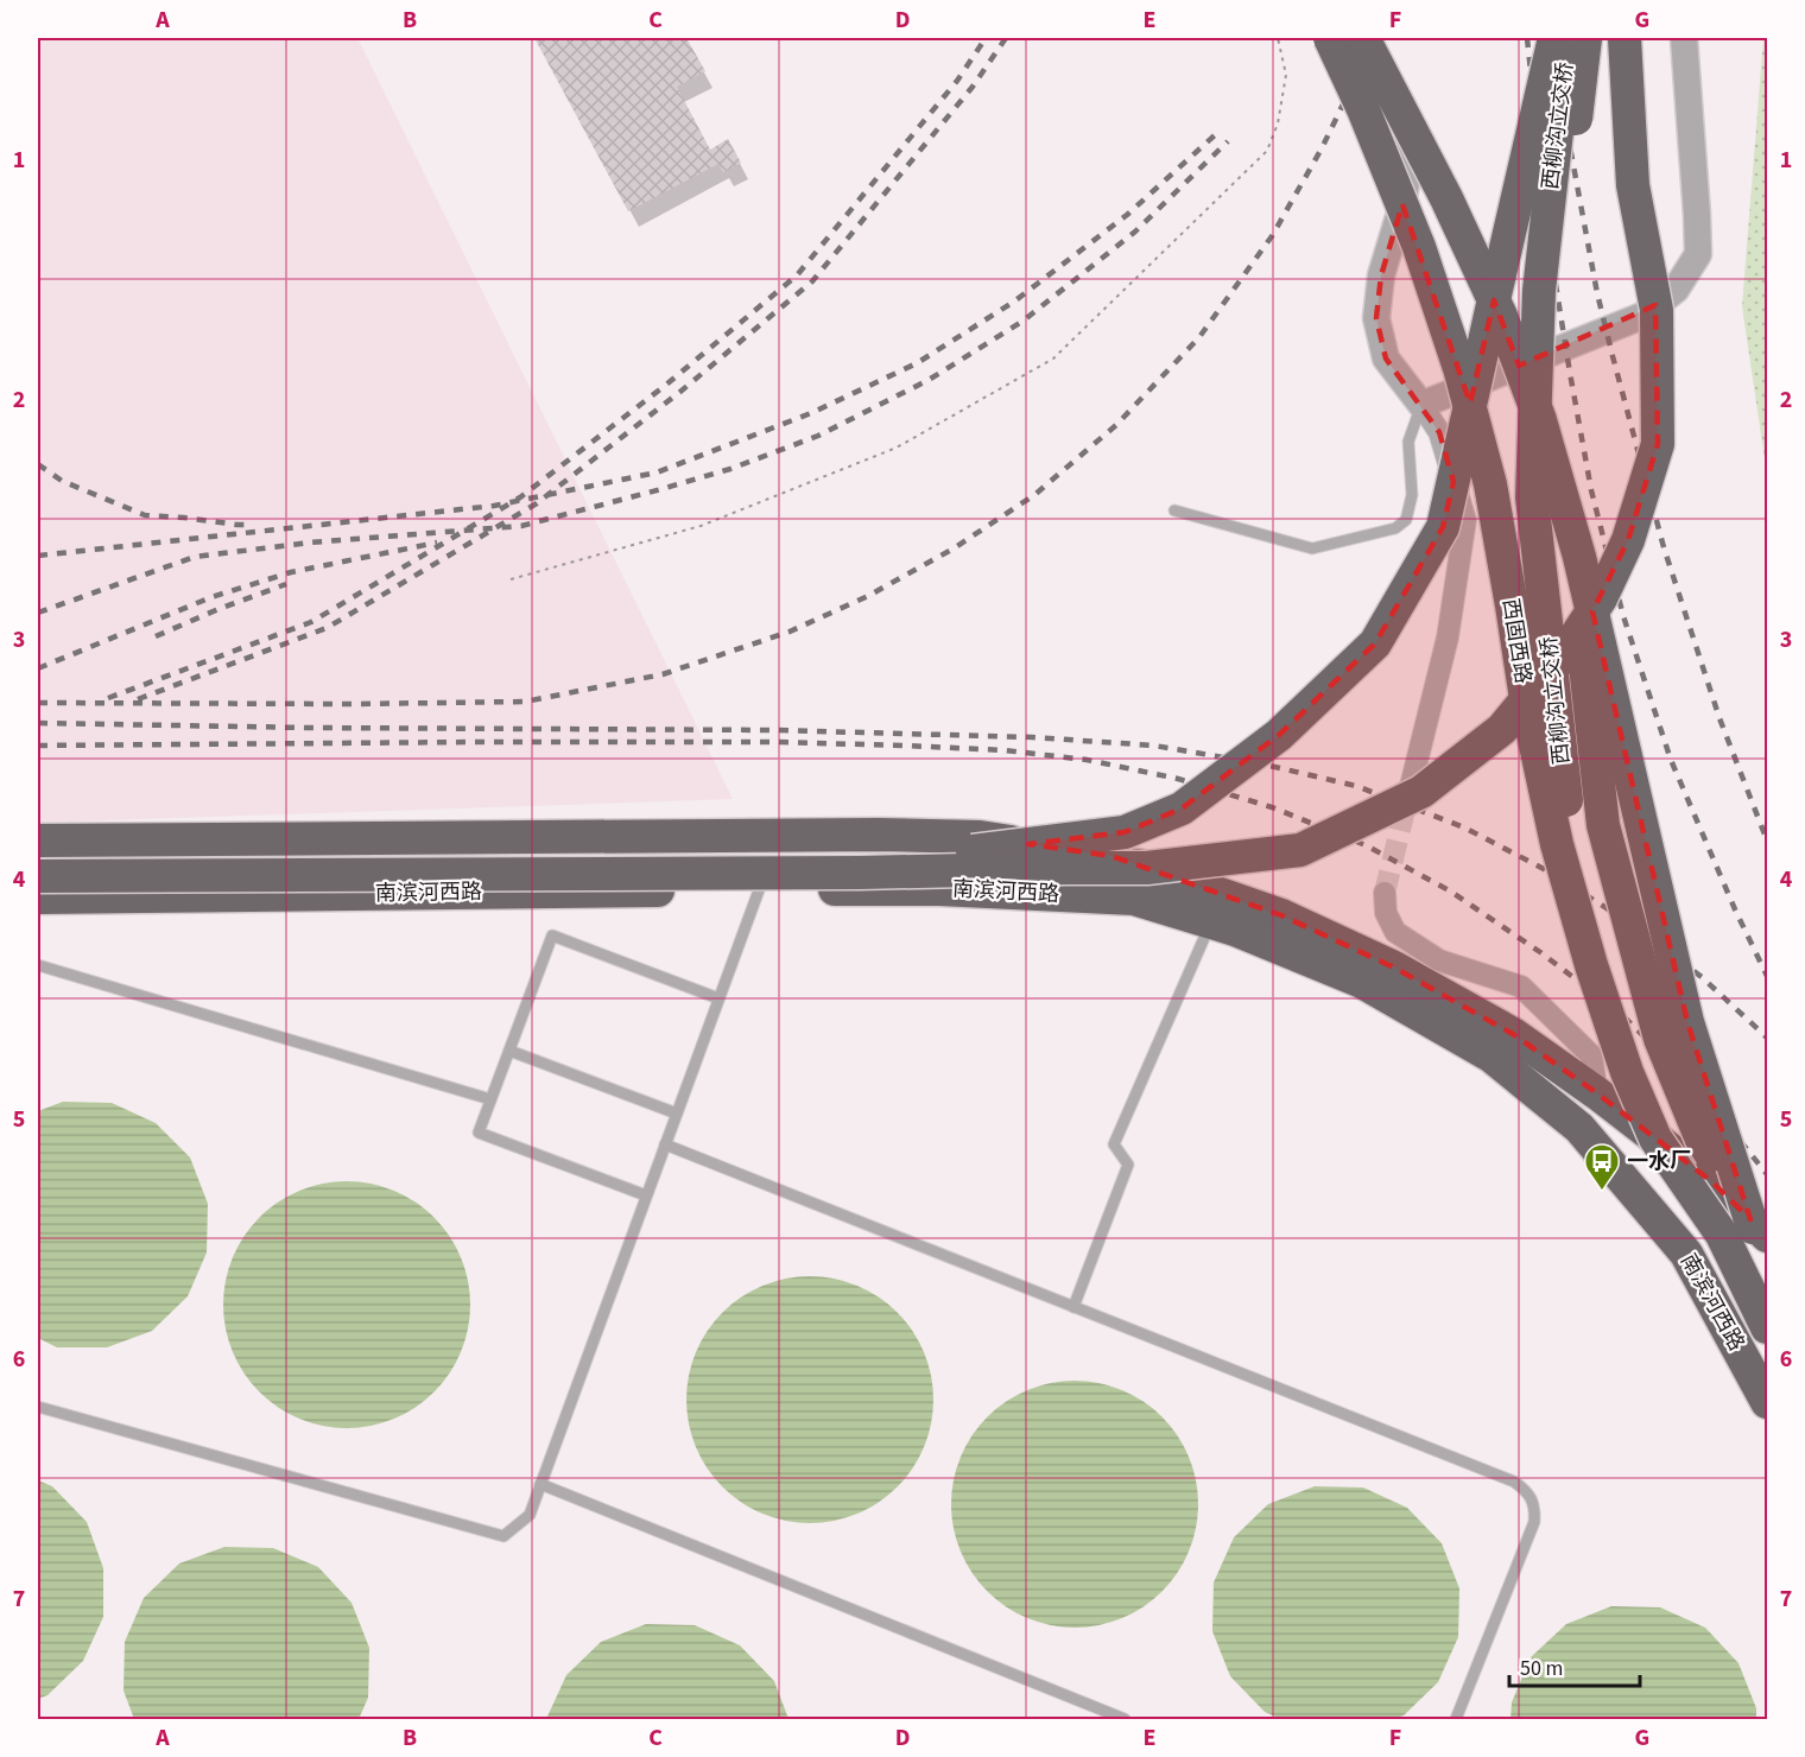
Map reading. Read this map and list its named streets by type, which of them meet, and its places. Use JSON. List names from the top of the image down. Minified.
{"streets":{"highway":["西柳沟立交桥","西固西路","南滨河西路"]},"crossings":[["西柳沟立交桥","西固西路"]],"places":{"bus stop":["一水厂"]},"scale_bar":"50 m","grid":{"columns":["A","B","C","D","E","F","G"],"rows":["1","2","3","4","5","6","7"]}}
